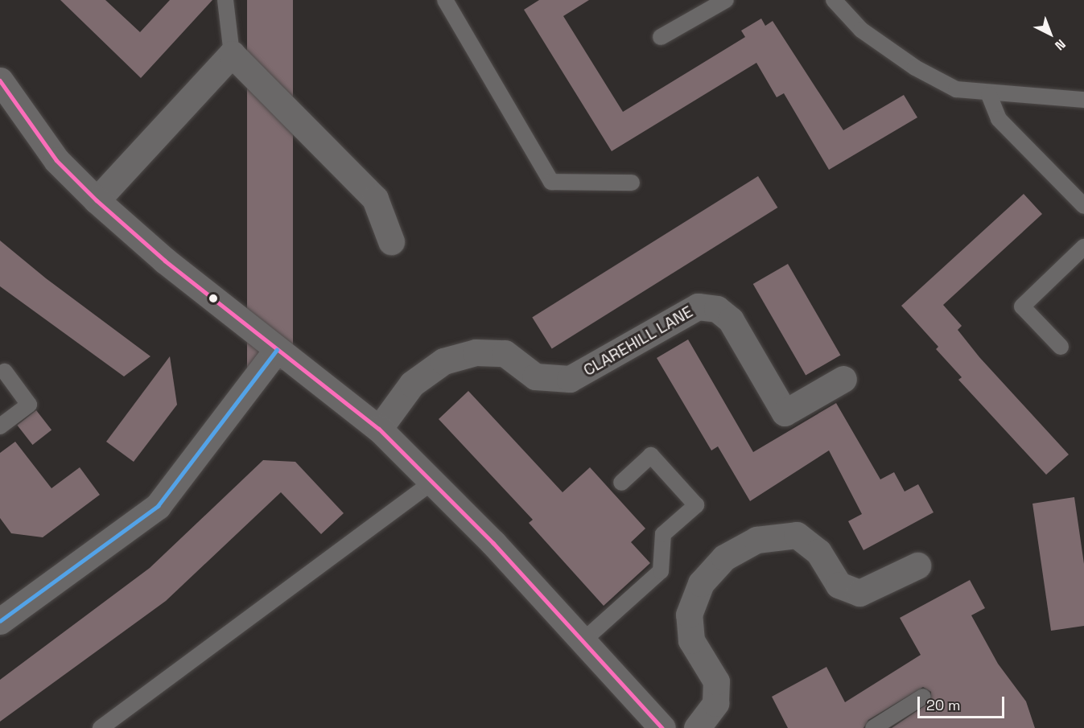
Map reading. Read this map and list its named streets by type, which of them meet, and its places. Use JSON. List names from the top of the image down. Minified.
{"streets":{"street":["CLAREHILL LANE"]},"scale_bar":"20 m","north":"bottom right"}
